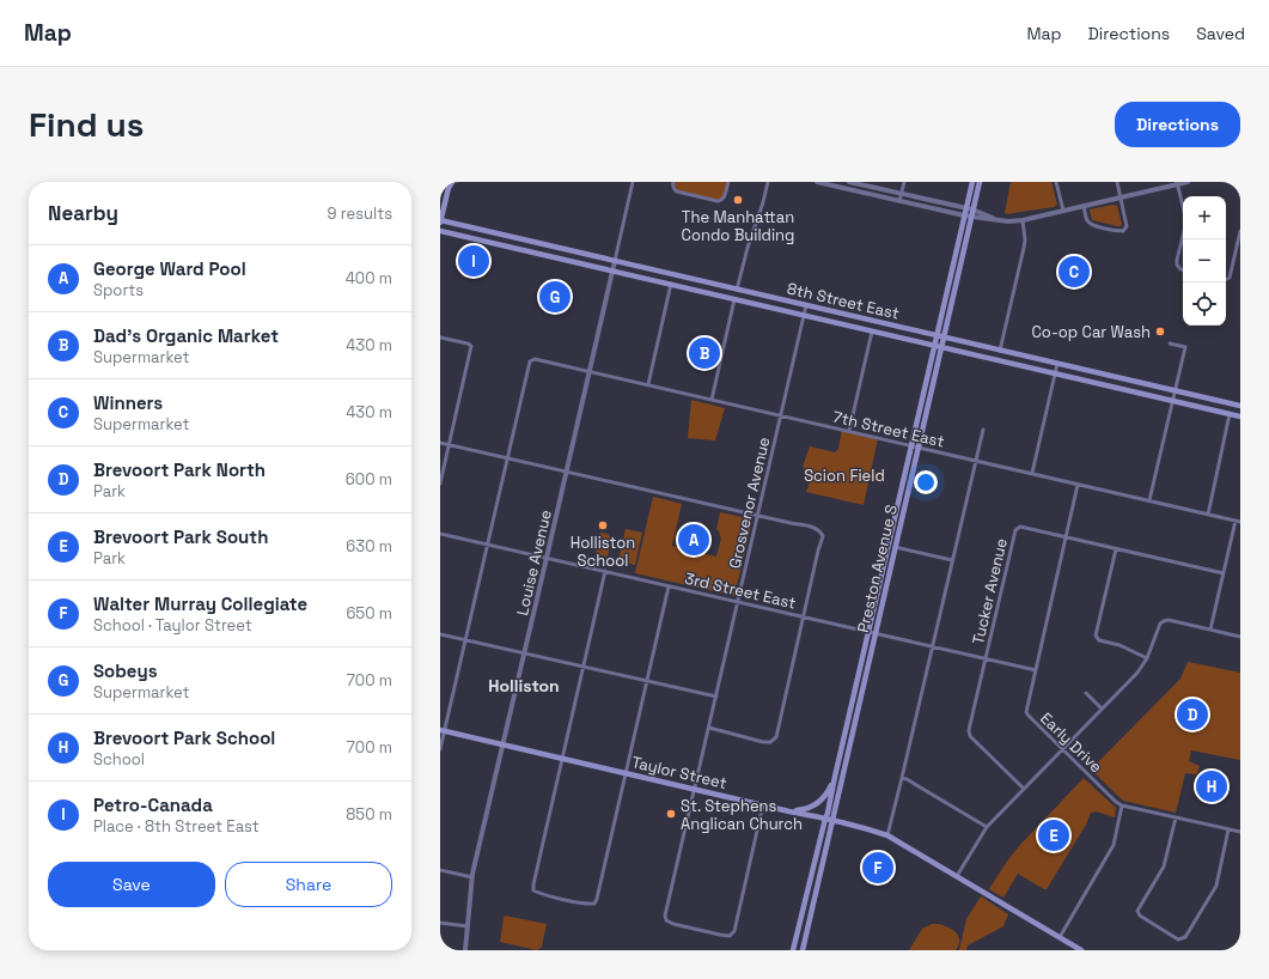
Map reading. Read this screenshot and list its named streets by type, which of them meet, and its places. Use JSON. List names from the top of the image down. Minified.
{"streets":{"main road":["8th Street East","Preston Avenue S","Taylor Street"],"street":["7th Street East","Grosvenor Avenue","Louise Avenue","3rd Street East","Tucker Avenue","Early Drive"]},"crossings":[["8th Street East","Grosvenor Avenue"],["8th Street East","Louise Avenue"],["8th Street East","Preston Avenue S"],["7th Street East","Grosvenor Avenue"],["7th Street East","Louise Avenue"],["7th Street East","Preston Avenue S"],["7th Street East","Early Drive"],["Grosvenor Avenue","3rd Street East"],["Grosvenor Avenue","Taylor Street"],["Louise Avenue","3rd Street East"],["Louise Avenue","Taylor Street"],["Preston Avenue S","3rd Street East"],["Preston Avenue S","Taylor Street"],["3rd Street East","Tucker Avenue"],["3rd Street East","Early Drive"],["Tucker Avenue","Early Drive"]],"districts":["Holliston"],"parks":["Scion Field"],"places":["The Manhattan Condo Building","Co-op Car Wash","Holliston School","St. Stephens Anglican Church"],"page":{"header":"Map","nav":["Map","Directions","Saved"],"buttons":["Directions",["Save","Share"]],"title":"Find us","heading":["Nearby","9 results"],"map_buttons":["+","−"],"pins":["I","C","G","B","A","D","H","E","F"],"list":[{"mark":"A","name":"George Ward Pool","note":"Sports","value":"400 m"},{"mark":"B","name":"Dad's Organic Market","note":"Supermarket","value":"430 m"},{"mark":"C","name":"Winners","note":"Supermarket","value":"430 m"},{"mark":"D","name":"Brevoort Park North","note":"Park","value":"600 m"},{"mark":"E","name":"Brevoort Park South","note":"Park","value":"630 m"},{"mark":"F","name":"Walter Murray Collegiate","note":"School · Taylor Street","value":"650 m"},{"mark":"G","name":"Sobeys","note":"Supermarket","value":"700 m"},{"mark":"H","name":"Brevoort Park School","note":"School","value":"700 m"},{"mark":"I","name":"Petro-Canada","note":"Place · 8th Street East","value":"850 m"}]}}
